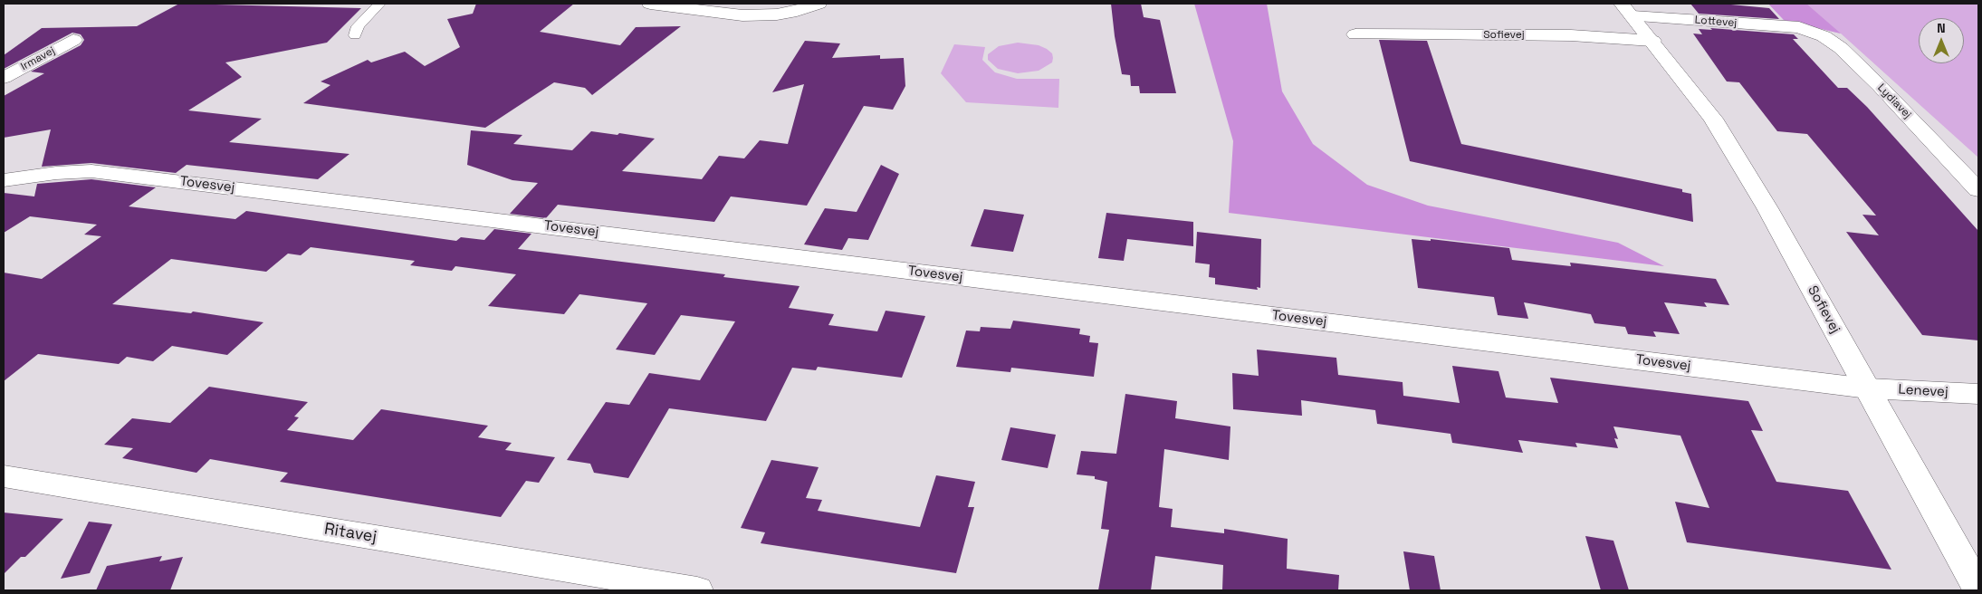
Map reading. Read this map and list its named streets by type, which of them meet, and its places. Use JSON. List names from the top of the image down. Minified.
{"streets":{"street":["Lottevej","Sofievej","Irmavej","Lydiavej","Tovesvej","Lenevej","Ritavej"]},"crossings":[["Lottevej","Sofievej"],["Lottevej","Lydiavej"],["Sofievej","Tovesvej"],["Sofievej","Lenevej"],["Tovesvej","Lenevej"]],"north":"top"}
